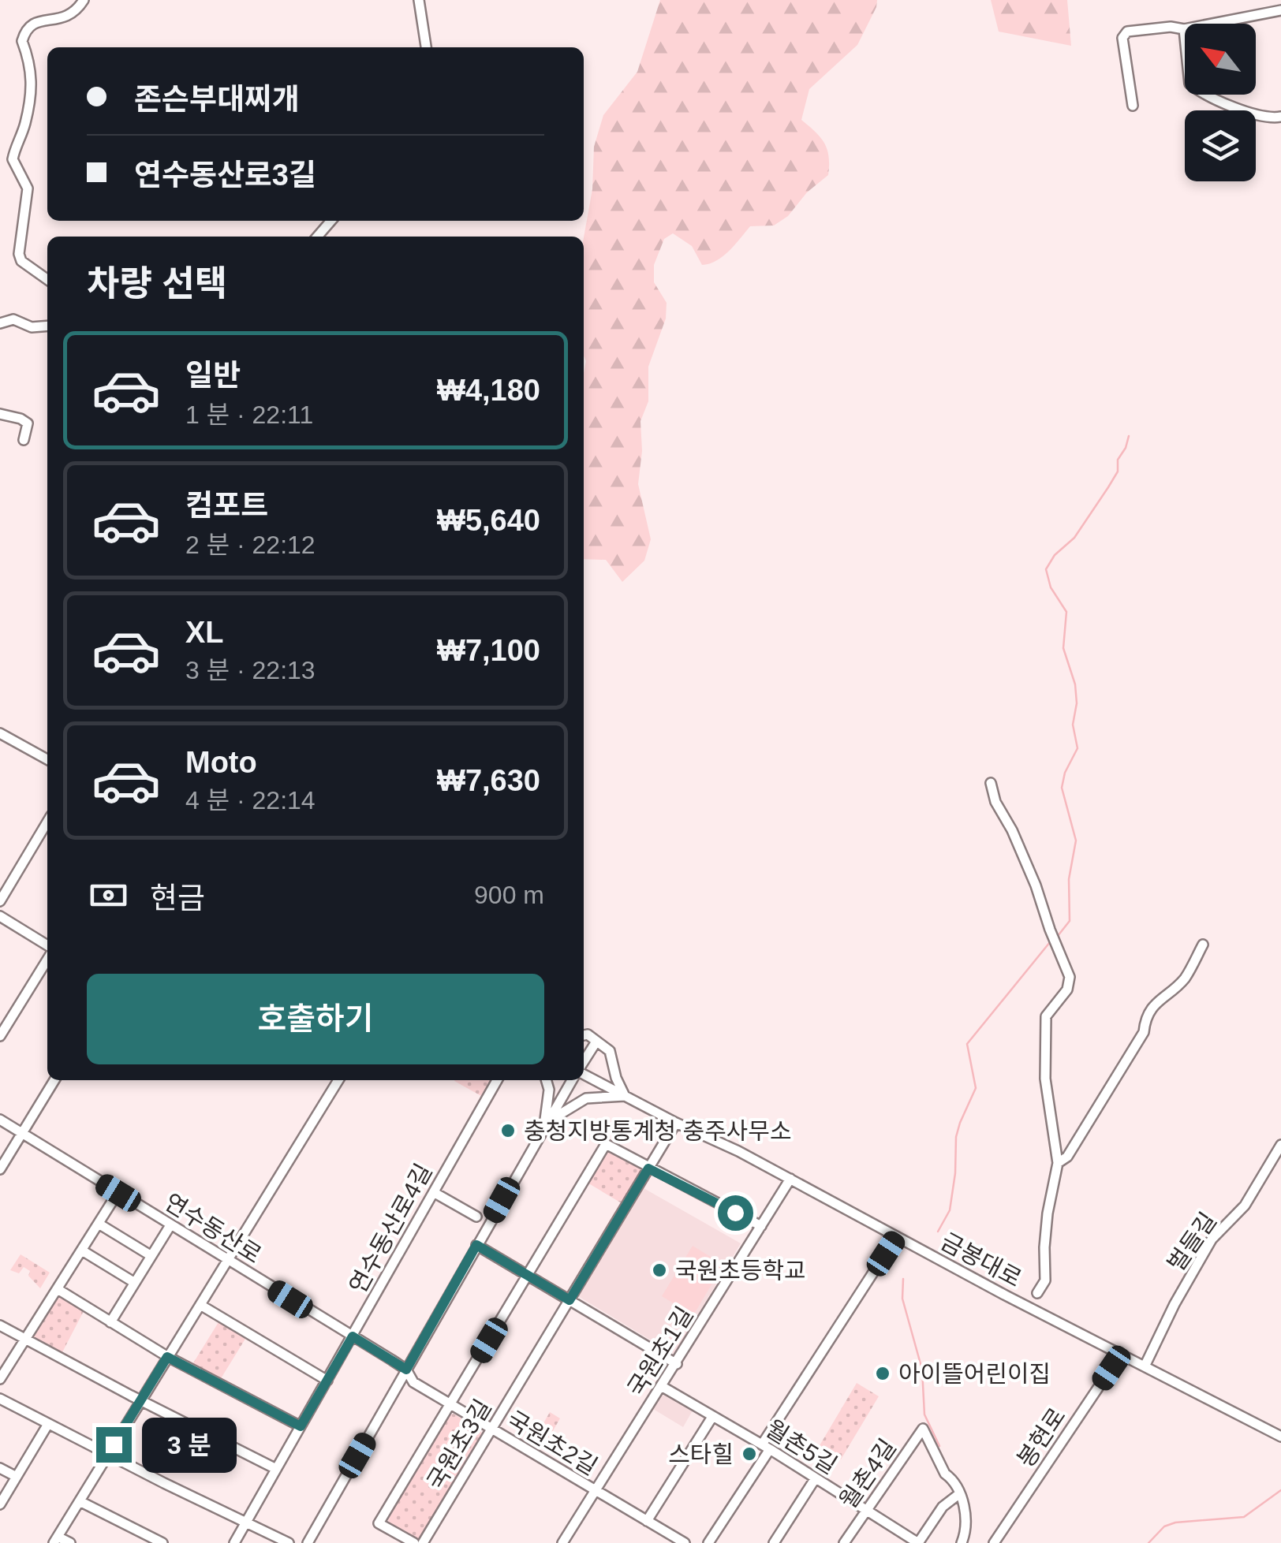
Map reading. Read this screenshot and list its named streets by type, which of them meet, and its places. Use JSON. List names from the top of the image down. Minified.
{"streets":{"street":["연수동산로","연수동산로4길","벌들길","금봉대로","국원초1길","봉현로","국원초2길","국원초3길","월촌5길","월촌4길"]},"crossings":[["연수동산로","연수동산로4길"],["연수동산로","국원초2길"],["벌들길","금봉대로"],["금봉대로","국원초1길"],["금봉대로","봉현로"],["금봉대로","국원초3길"],["국원초1길","국원초2길"],["국원초1길","월촌5길"],["국원초2길","국원초3길"],["월촌5길","월촌4길"]],"places":["충청지방통계청 충주사무소","국원초등학교","아이뜰어린이집","스타힐"],"north":"top left","page":{"banner":["존슨부대찌개","연수동산로3길"],"heading":"차량 선택","list":[{"name":"일반","note":"1 분 · 22:11","value":"₩4,180"},{"name":"컴포트","note":"2 분 · 22:12","value":"₩5,640"},{"name":"XL","note":"3 분 · 22:13","value":"₩7,100"},{"name":"Moto","note":"4 분 · 22:14","value":"₩7,630"}],"pay":["현금","900 m"],"buttons":"호출하기","bubble":"3 분"}}
